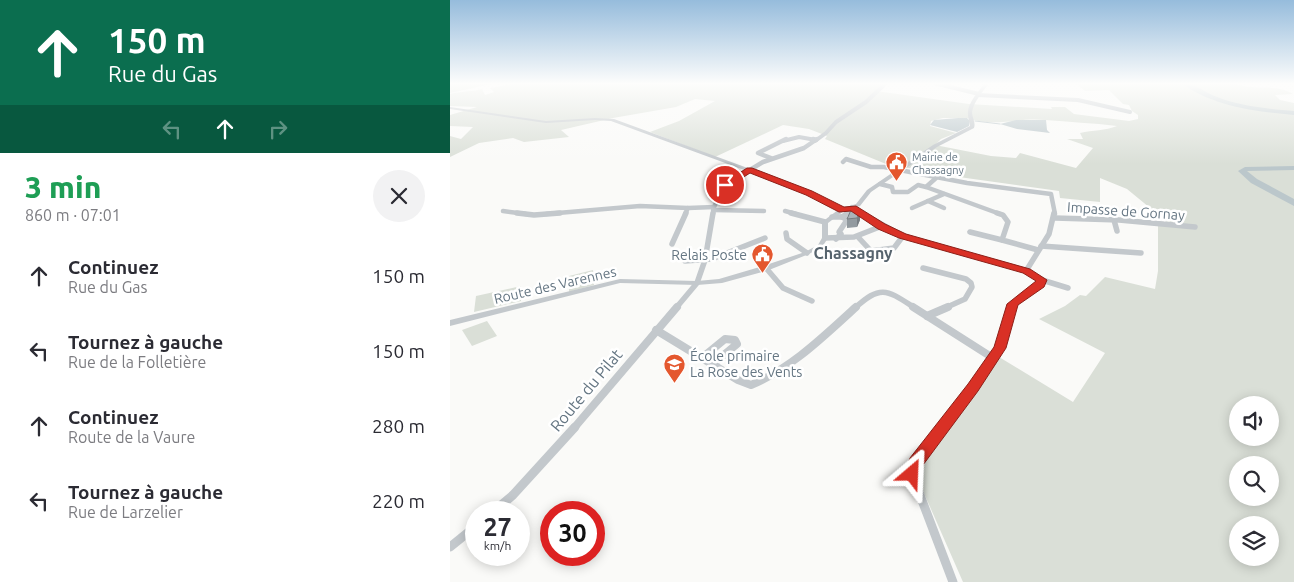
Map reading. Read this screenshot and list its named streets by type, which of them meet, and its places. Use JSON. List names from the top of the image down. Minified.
{"streets":{"street":["Impasse de Gornay","Route des Varennes","Route du Pilat"]},"crossings":[["Route des Varennes","Route du Pilat"]],"districts":["Chassagny"],"places":{"public building":["Mairie de Chassagny","Relais Poste"],"school or university":["École primaire La Rose des Vents"]},"page":{"turn":["150 m","Rue du Gas"],"heading":["3 min","860 m · 07:01"],"list":[{"name":"Continuez","note":"Rue du Gas","value":"150 m"},{"name":"Tournez à gauche","note":"Rue de la Folletière","value":"150 m"},{"name":"Continuez","note":"Route de la Vaure","value":"280 m"},{"name":"Tournez à gauche","note":"Rue de Larzelier","value":"220 m"}],"speed":"27 km/h","limit":"30"}}
